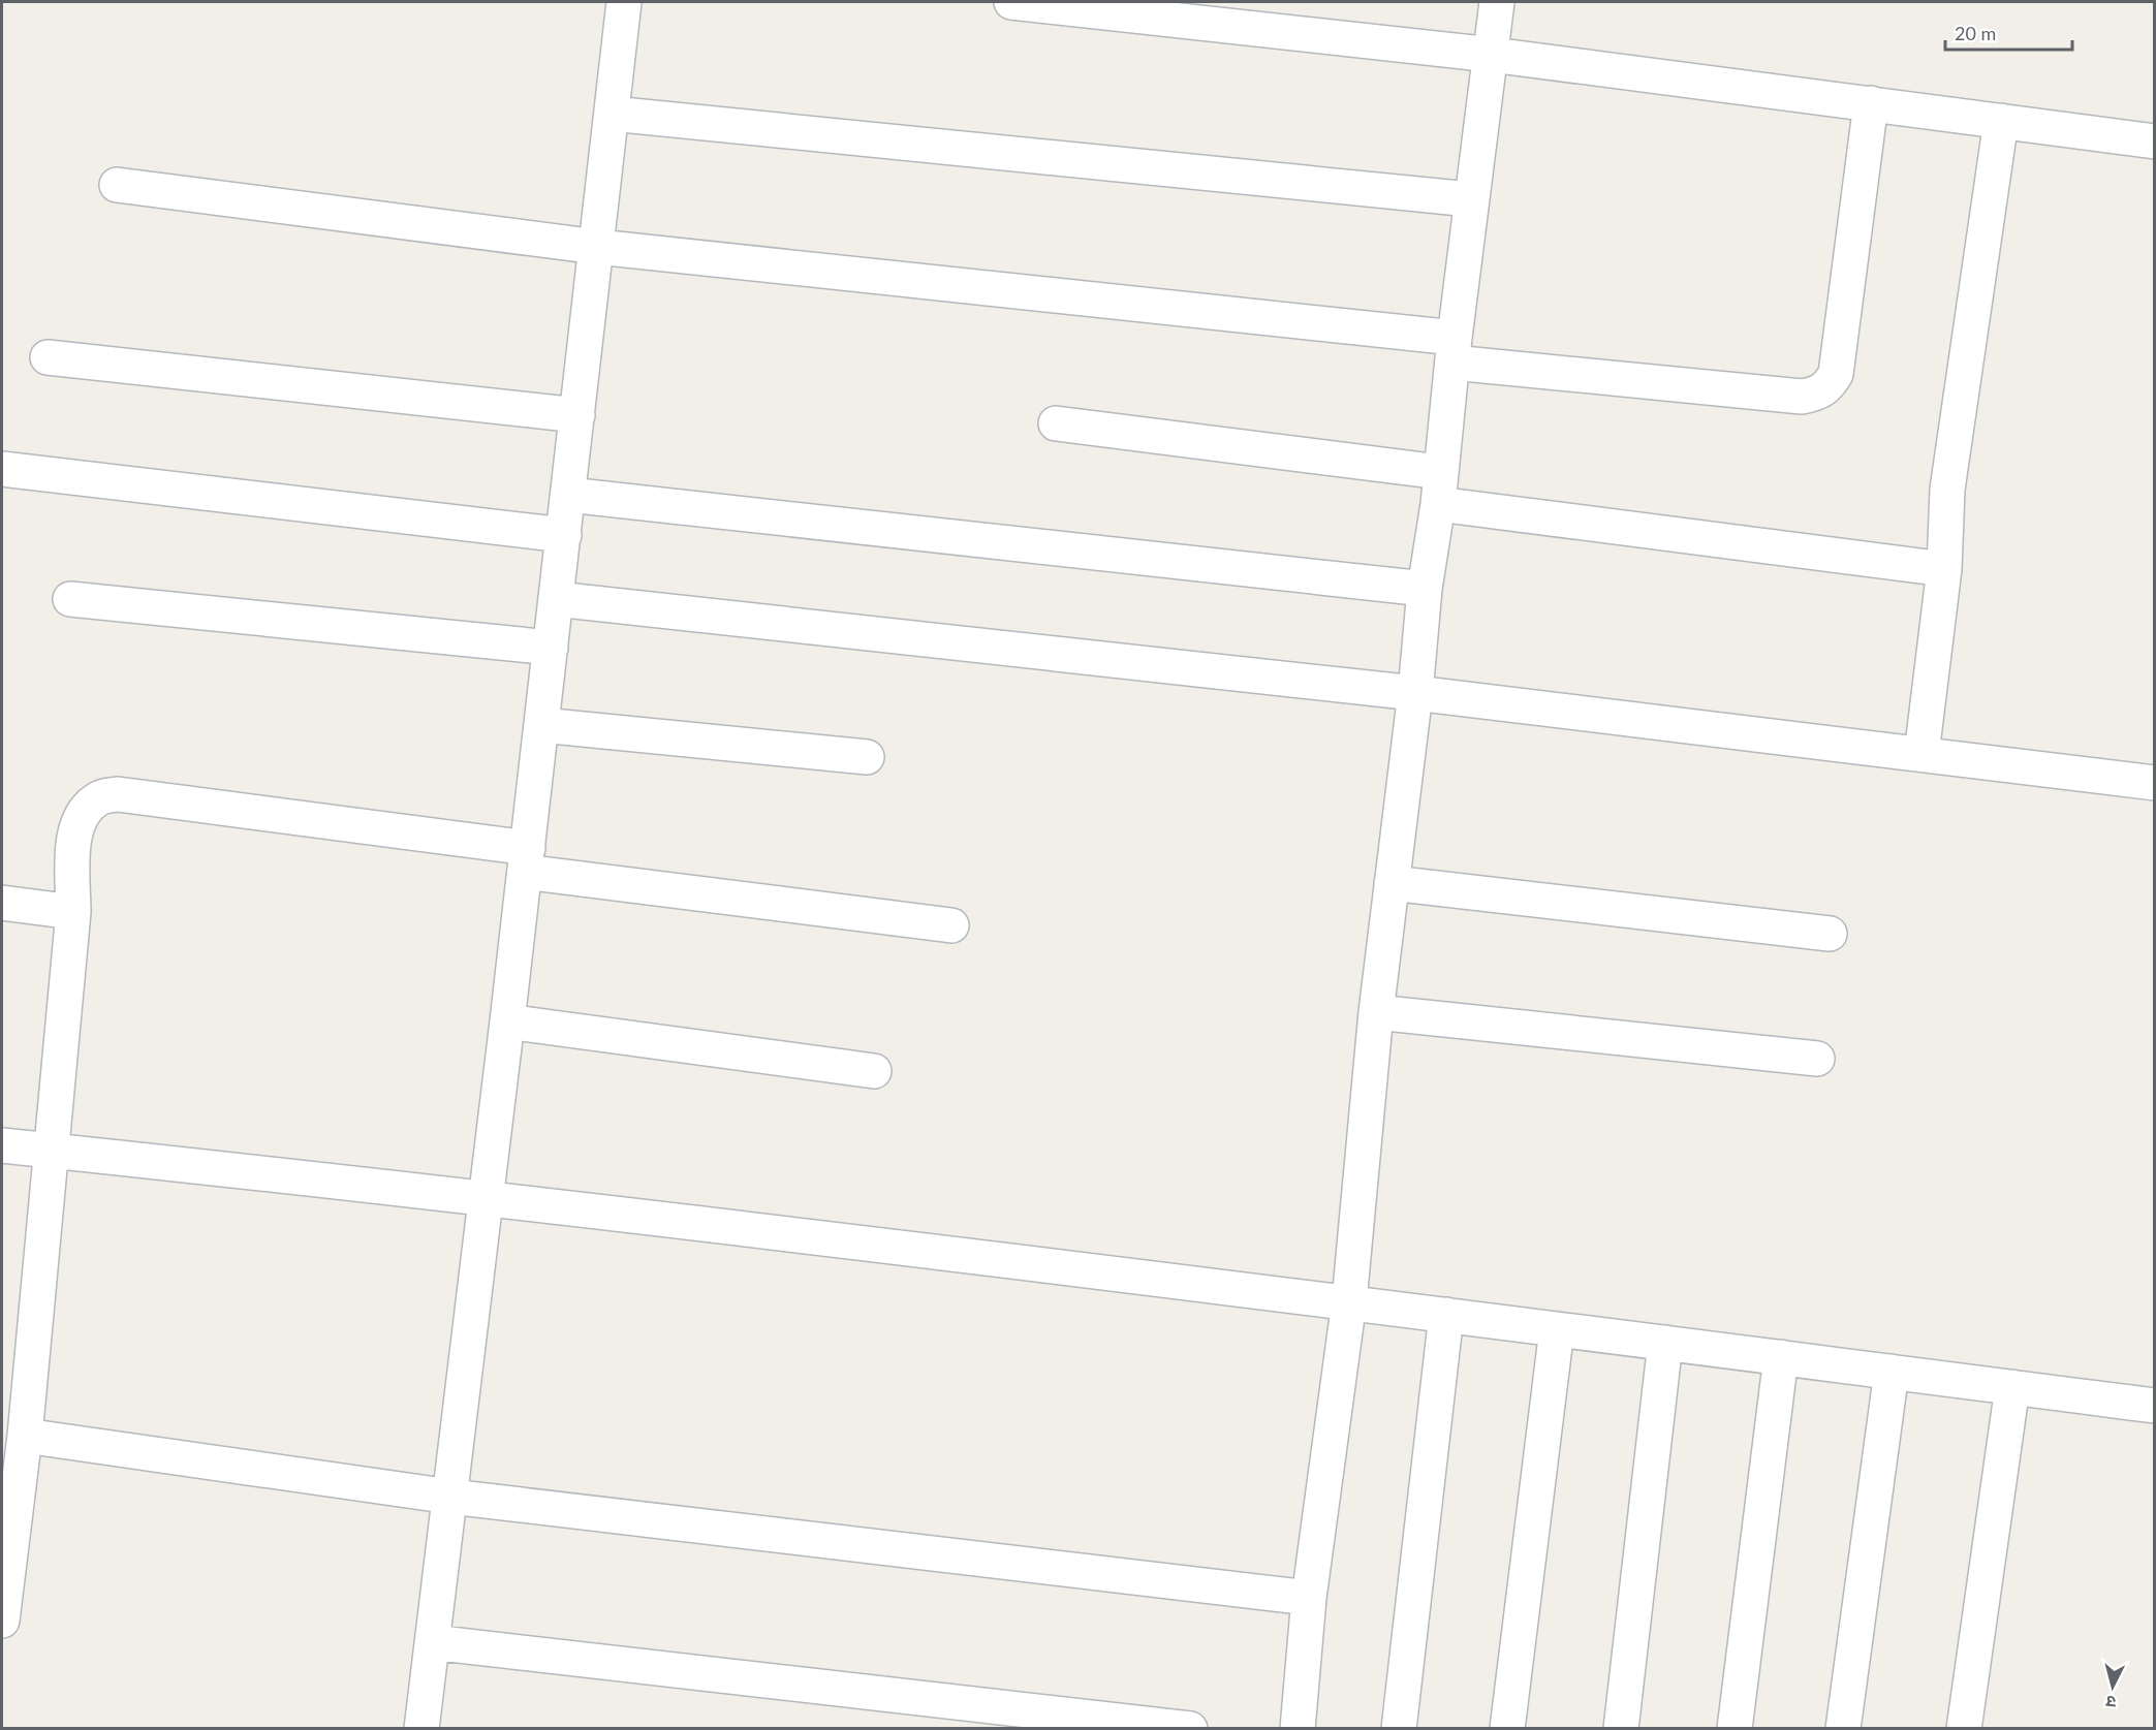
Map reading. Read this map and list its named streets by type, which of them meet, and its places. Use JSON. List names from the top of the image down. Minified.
{"scale_bar":"20 m","north":"bottom"}
